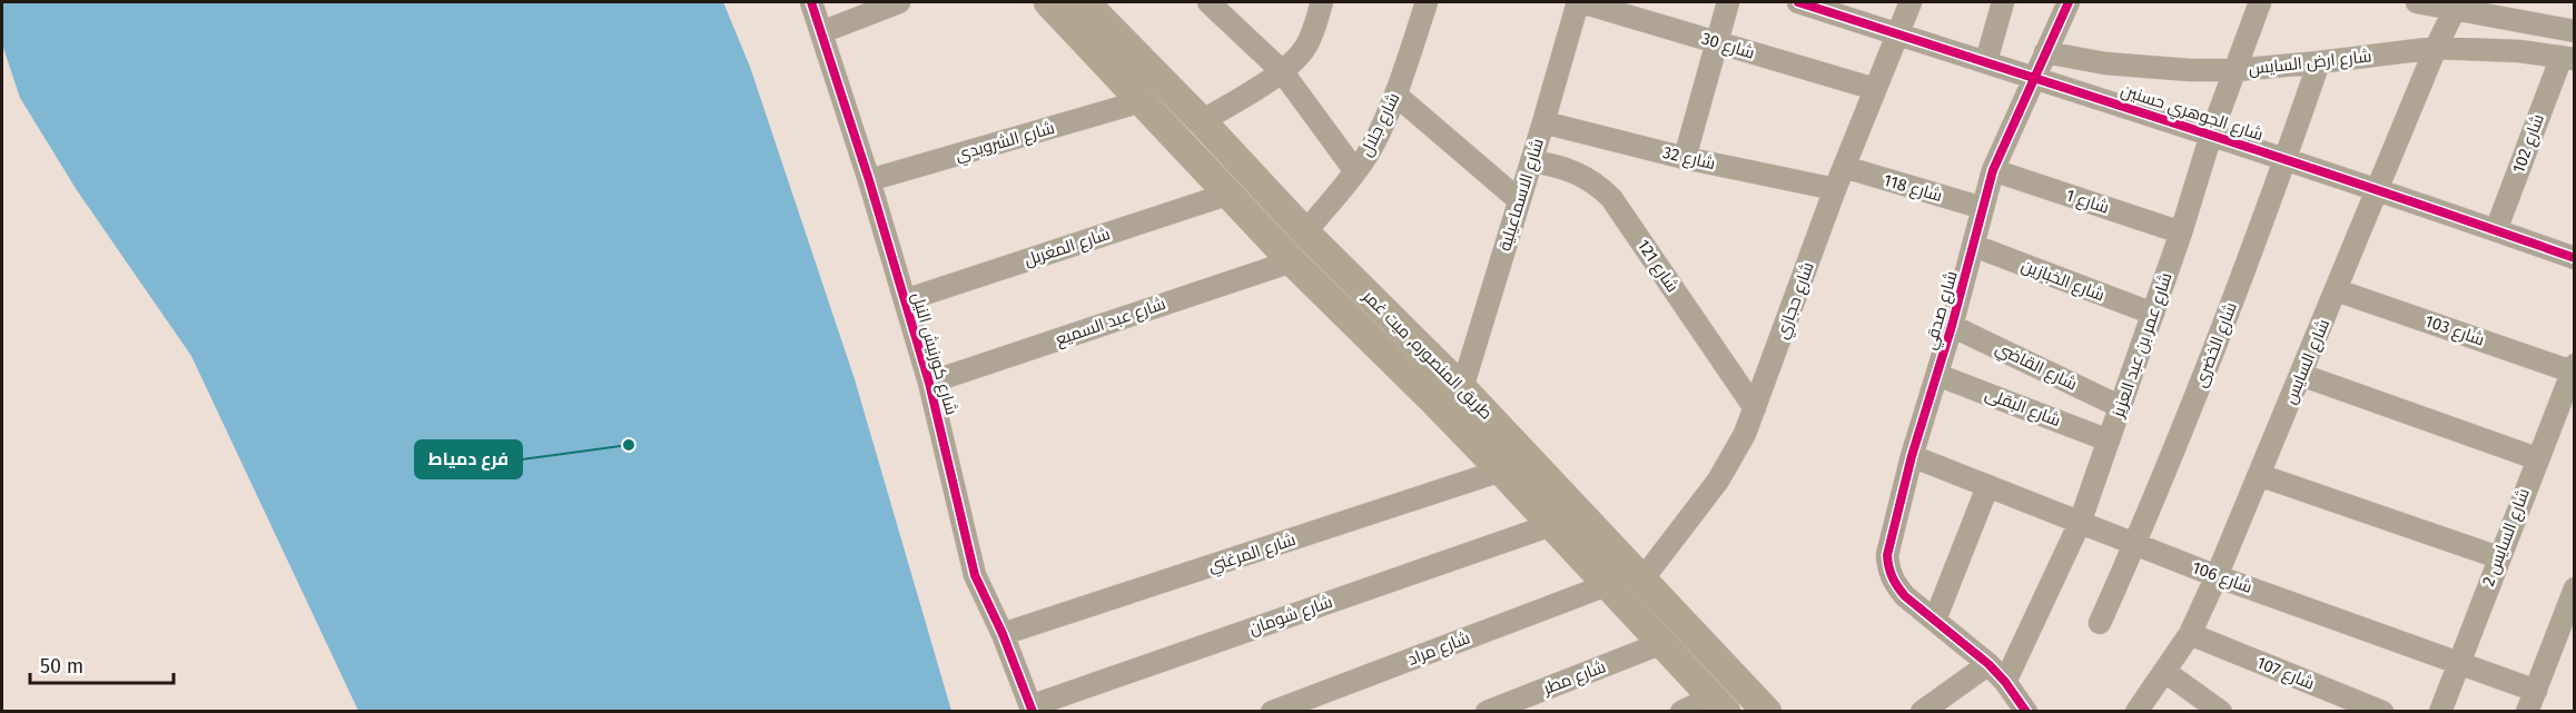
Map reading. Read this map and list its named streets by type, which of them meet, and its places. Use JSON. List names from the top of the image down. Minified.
{"streets":{"main road":["طريق المنصوره, ميت غمر"],"street":["شارع 30","شارع ارض السايس","شارع الجوهري حسنين","شارع جلال","شارع الشرويدي","شارع 102","شارع 32","شارع 118","شارع الاسماعيلية","شارع 1","شارع المغربل","شارع 121","شارع الخبازين","شارع حجازي","شارع صدقي","شارع عبد السميع","شارع 103","شارع عمر بن عبد العزيز","شارع الخضرى","شارع كورنيش النيل","شارع السايس","شارع القاضي","شارع البقلى","شارع السايس 2","شارع المرغني","شارع 106","شارع شومان","شارع مراد","شارع 107","شارع مطر"]},"crossings":[["شارع 30","شارع الاسماعيلية"],["شارع 30","شارع حجازي"],["شارع ارض السايس","شارع 102"],["شارع ارض السايس","شارع صدقي"],["شارع ارض السايس","شارع عمر بن عبد العزيز"],["شارع ارض السايس","شارع الخضرى"],["شارع ارض السايس","شارع السايس"],["شارع الجوهري حسنين","شارع 102"],["شارع الجوهري حسنين","شارع حجازي"],["شارع الجوهري حسنين","شارع صدقي"],["شارع الجوهري حسنين","شارع عمر بن عبد العزيز"],["شارع الجوهري حسنين","شارع الخضرى"],["شارع الجوهري حسنين","شارع السايس"],["شارع جلال","طريق المنصوره, ميت غمر"],["شارع الشرويدي","شارع كورنيش النيل"],["شارع الشرويدي","طريق المنصوره, ميت غمر"],["شارع 32","شارع الاسماعيلية"],["شارع 32","شارع حجازي"],["شارع 118","شارع حجازي"],["شارع 118","شارع صدقي"],["شارع الاسماعيلية","شارع 121"],["شارع الاسماعيلية","طريق المنصوره, ميت غمر"],["شارع 1","شارع صدقي"],["شارع 1","شارع عمر بن عبد العزيز"],["شارع المغربل","شارع كورنيش النيل"],["شارع المغربل","طريق المنصوره, ميت غمر"],["شارع 121","شارع حجازي"],["شارع الخبازين","شارع صدقي"],["شارع الخبازين","شارع عمر بن عبد العزيز"],["شارع حجازي","طريق المنصوره, ميت غمر"],["شارع صدقي","شارع عمر بن عبد العزيز"],["شارع صدقي","شارع القاضي"],["شارع صدقي","شارع البقلى"],["شارع صدقي","شارع 106"],["شارع عبد السميع","شارع كورنيش النيل"],["شارع عبد السميع","طريق المنصوره, ميت غمر"],["شارع 103","شارع السايس"],["شارع 103","شارع السايس 2"],["شارع عمر بن عبد العزيز","شارع القاضي"],["شارع عمر بن عبد العزيز","شارع البقلى"],["شارع عمر بن عبد العزيز","شارع 106"],["شارع الخضرى","شارع 106"],["شارع كورنيش النيل","شارع المرغني"],["شارع كورنيش النيل","شارع شومان"],["طريق المنصوره, ميت غمر","شارع المرغني"],["طريق المنصوره, ميت غمر","شارع شومان"],["طريق المنصوره, ميت غمر","شارع مراد"],["طريق المنصوره, ميت غمر","شارع مطر"],["شارع السايس","شارع 106"],["شارع السايس","شارع 107"],["شارع السايس 2","شارع 106"]],"places":["فرع دمياط"],"scale_bar":"50 m"}
